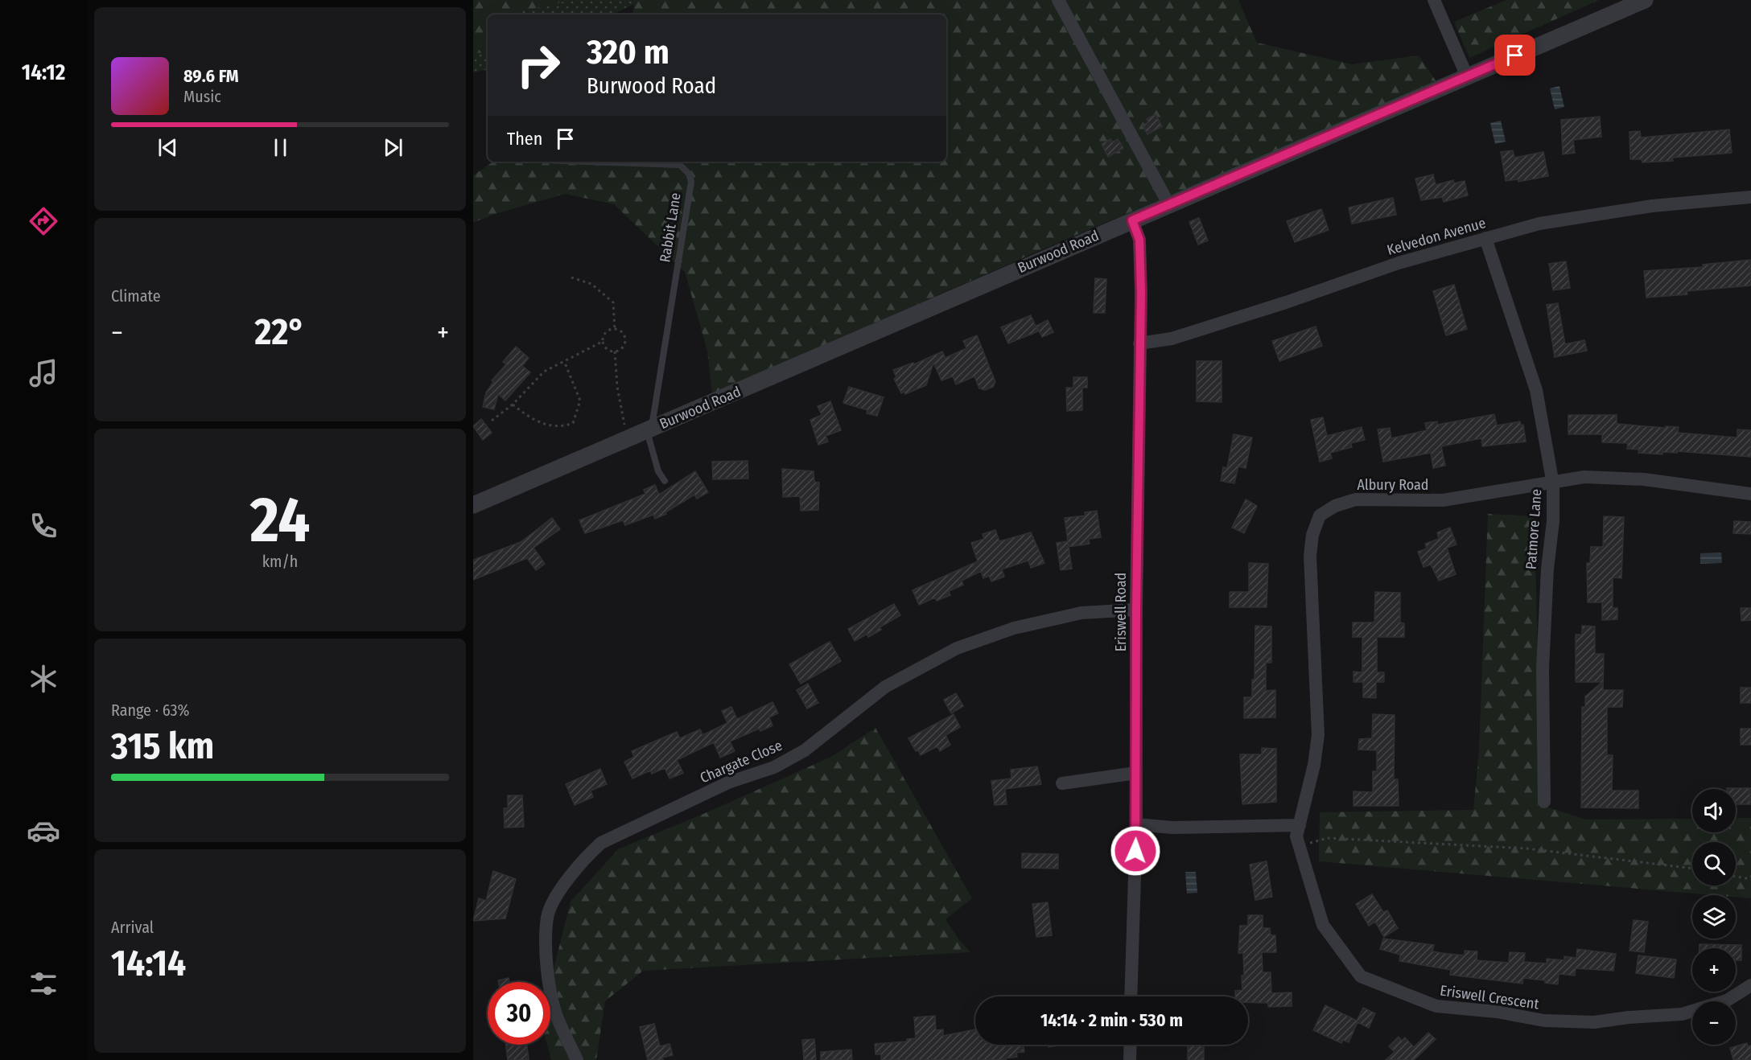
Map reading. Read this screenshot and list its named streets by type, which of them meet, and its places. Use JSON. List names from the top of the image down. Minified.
{"streets":{"street":["Kelvedon Avenue","Burwood Road","Albury Road","Patmore Lane","Eriswell Road","Chargate Close","Eriswell Crescent"],"lane":["Rabbit Lane"]},"crossings":[["Rabbit Lane","Burwood Road"],["Kelvedon Avenue","Patmore Lane"],["Kelvedon Avenue","Eriswell Road"],["Burwood Road","Eriswell Road"],["Albury Road","Patmore Lane"],["Albury Road","Eriswell Crescent"],["Eriswell Road","Chargate Close"]],"page":{"tabs":"14:12","turn":["320 m","Burwood Road"],"song":["89.6 FM","Music"],"then":"Then","tile":["Climate",["24","km/h"],["Range · 63%","315 km"],["Arrival","14:14"]],"heat":["−","22°","+"],"map_buttons":["+","−"],"limit":"30","trip":"14:14 · 2 min · 530 m"}}
